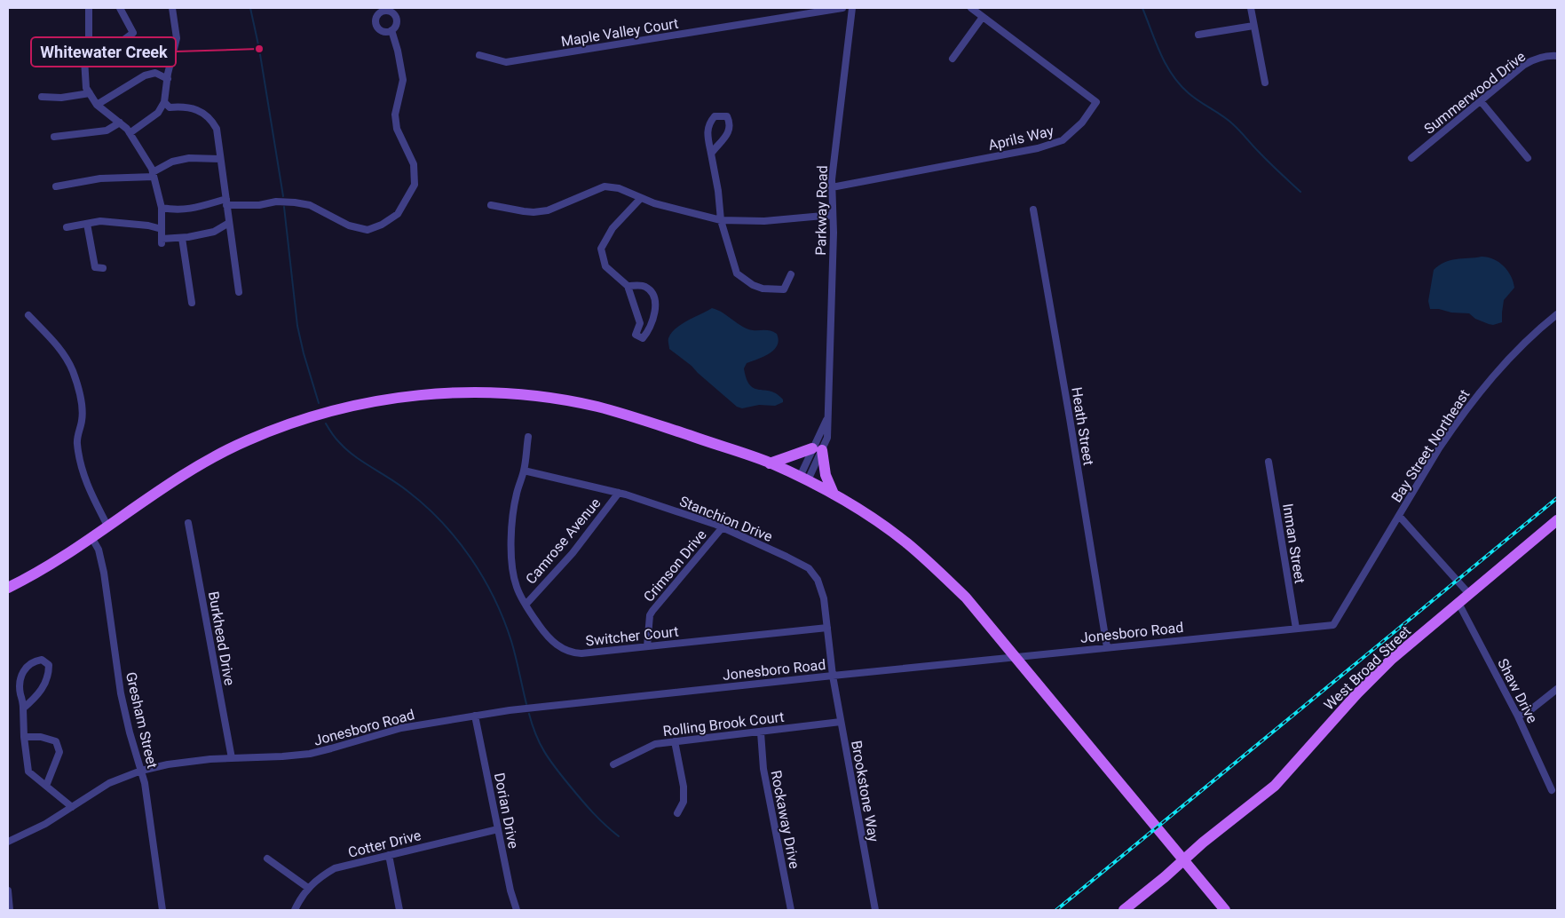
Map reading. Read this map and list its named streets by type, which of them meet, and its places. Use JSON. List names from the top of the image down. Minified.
{"streets":{"main road":["West Broad Street"],"street":["Maple Valley Court","Summerwood Drive","Aprils Way","Parkway Road","Heath Street","Bay Street Northeast","Stanchion Drive","Camrose Avenue","Inman Street","Crimson Drive","Jonesboro Road","Switcher Court","Burkhead Drive","Shaw Drive","Gresham Street","Rolling Brook Court","Brookstone Way","Dorian Drive","Rockaway Drive","Cotter Drive"]},"crossings":[["Aprils Way","Parkway Road"],["Heath Street","Jonesboro Road"],["Bay Street Northeast","Jonesboro Road"],["Stanchion Drive","Camrose Avenue"],["Stanchion Drive","Crimson Drive"],["Stanchion Drive","Jonesboro Road"],["Stanchion Drive","Switcher Court"],["Stanchion Drive","Brookstone Way"],["Camrose Avenue","Switcher Court"],["Inman Street","Jonesboro Road"],["Crimson Drive","Switcher Court"],["Jonesboro Road","Burkhead Drive"],["Jonesboro Road","Gresham Street"],["Jonesboro Road","Brookstone Way"],["Jonesboro Road","Dorian Drive"],["West Broad Street","Shaw Drive"],["Rolling Brook Court","Brookstone Way"],["Rolling Brook Court","Rockaway Drive"],["Dorian Drive","Cotter Drive"]],"places":["Whitewater Creek"]}
